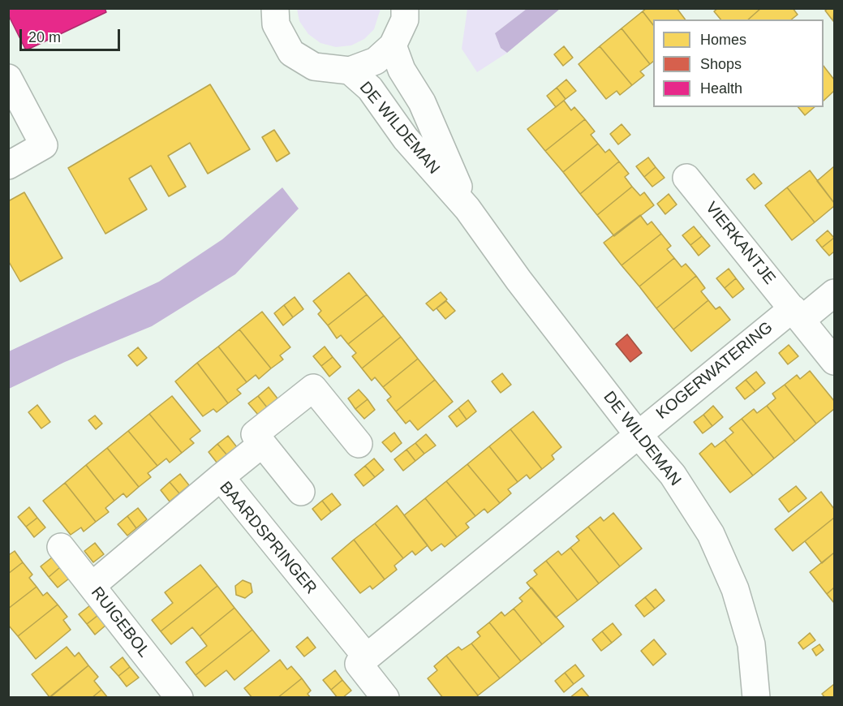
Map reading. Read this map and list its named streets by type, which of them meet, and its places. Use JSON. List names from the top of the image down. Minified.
{"streets":{"street":["DE WILDEMAN","VIERKANTJE","KOGERWATERING","BAARDSPRINGER","RUIGEBOL"]},"crossings":[["DE WILDEMAN","KOGERWATERING"],["VIERKANTJE","KOGERWATERING"],["BAARDSPRINGER","RUIGEBOL"]],"legend":["Homes","Shops","Health"],"scale_bar":"20 m"}
